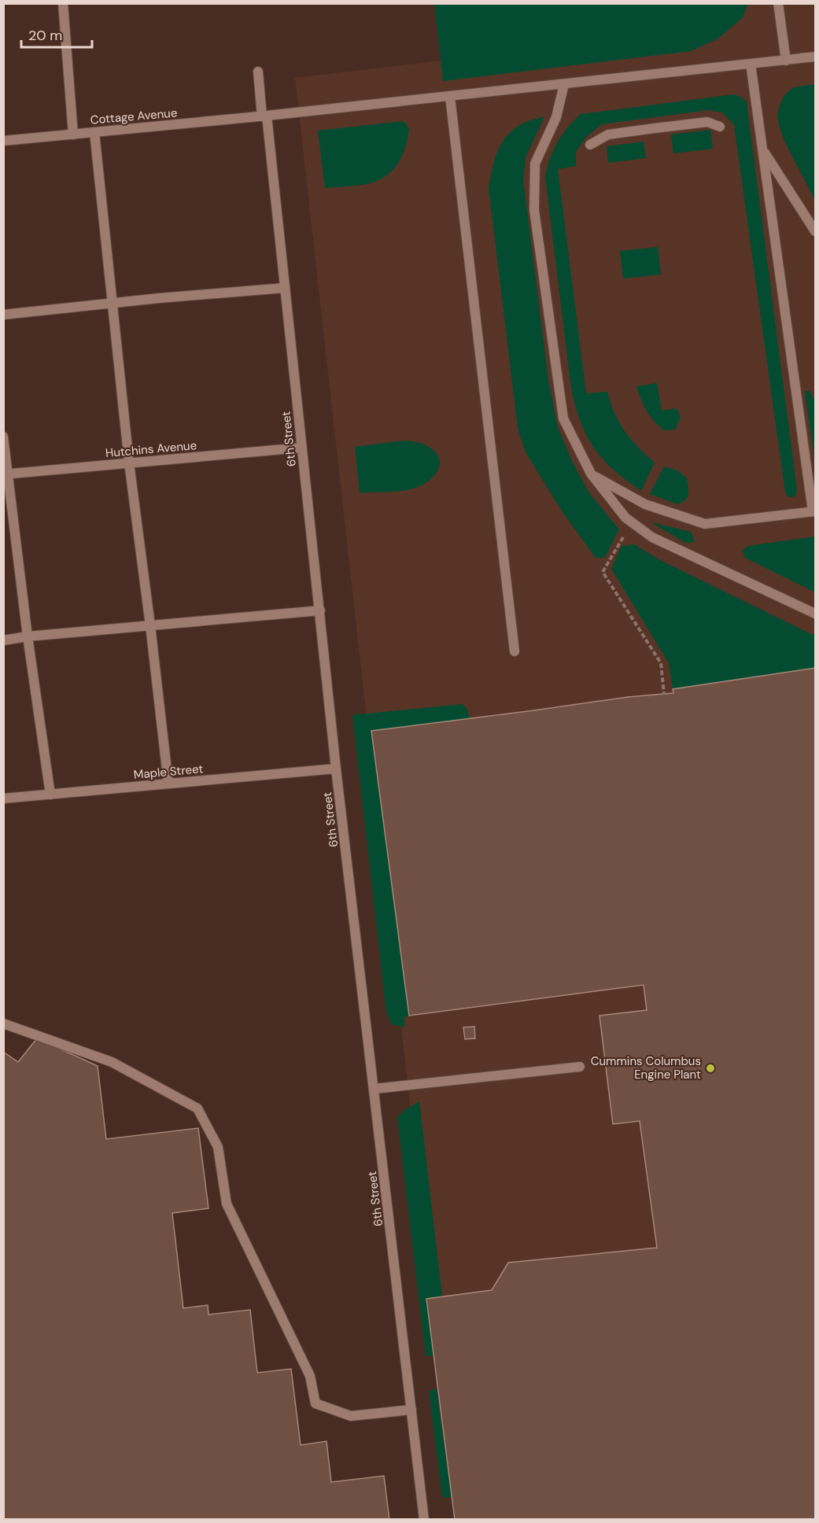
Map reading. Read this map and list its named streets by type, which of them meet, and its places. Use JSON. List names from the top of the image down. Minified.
{"streets":{"street":["Cottage Avenue","6th Street","Hutchins Avenue","Maple Street"]},"crossings":[["Cottage Avenue","6th Street"],["6th Street","Hutchins Avenue"],["6th Street","Maple Street"]],"places":["Cummins Columbus Engine Plant"],"scale_bar":"20 m"}
